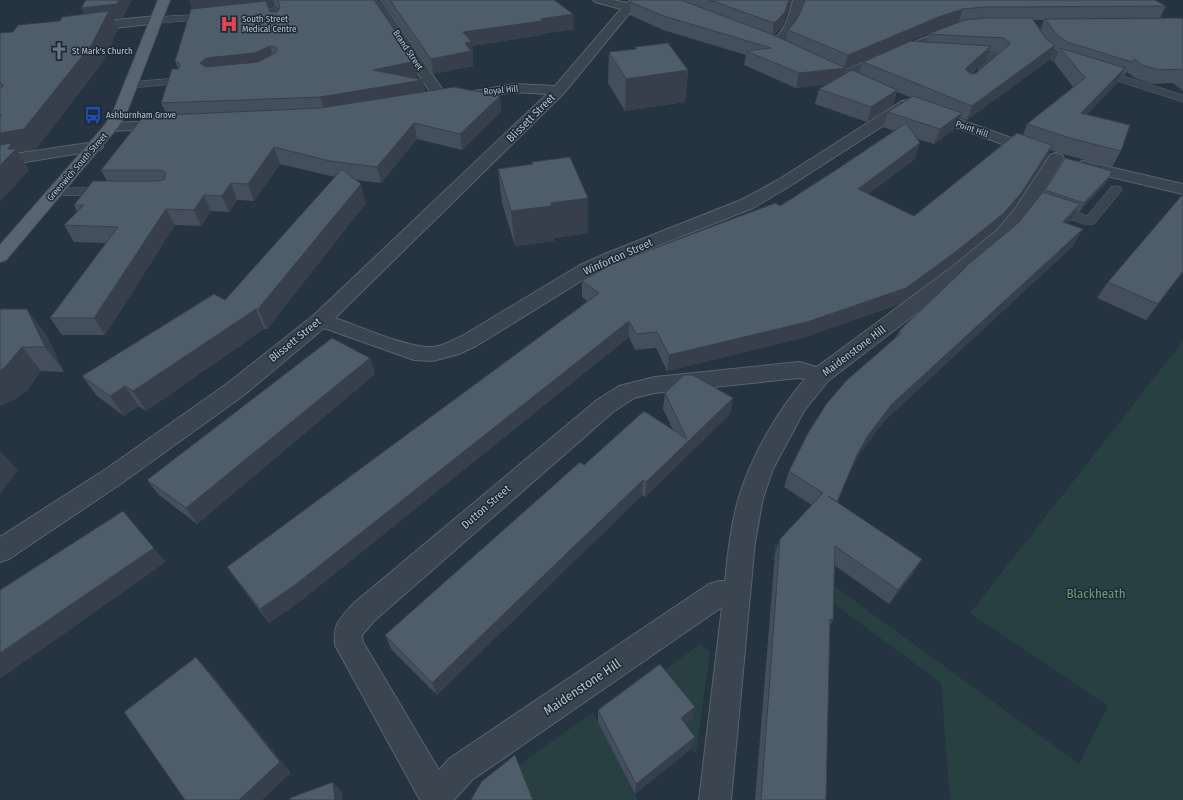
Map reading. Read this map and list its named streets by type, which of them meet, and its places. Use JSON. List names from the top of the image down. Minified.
{"streets":{"main road":["Greenwich South Street"],"street":["Brand Street","Royal Hill","Blissett Street","Point Hill","Winforton Street","Maidenstone Hill","Dutton Street"]},"crossings":[["Brand Street","Royal Hill"],["Royal Hill","Blissett Street"],["Blissett Street","Winforton Street"],["Point Hill","Winforton Street"],["Point Hill","Maidenstone Hill"],["Maidenstone Hill","Dutton Street"]],"parks":["Blackheath"],"places":{"hospital":["South Street Medical Centre"],"church":["St Mark's Church"],"bus stop":["Ashburnham Grove"]}}
